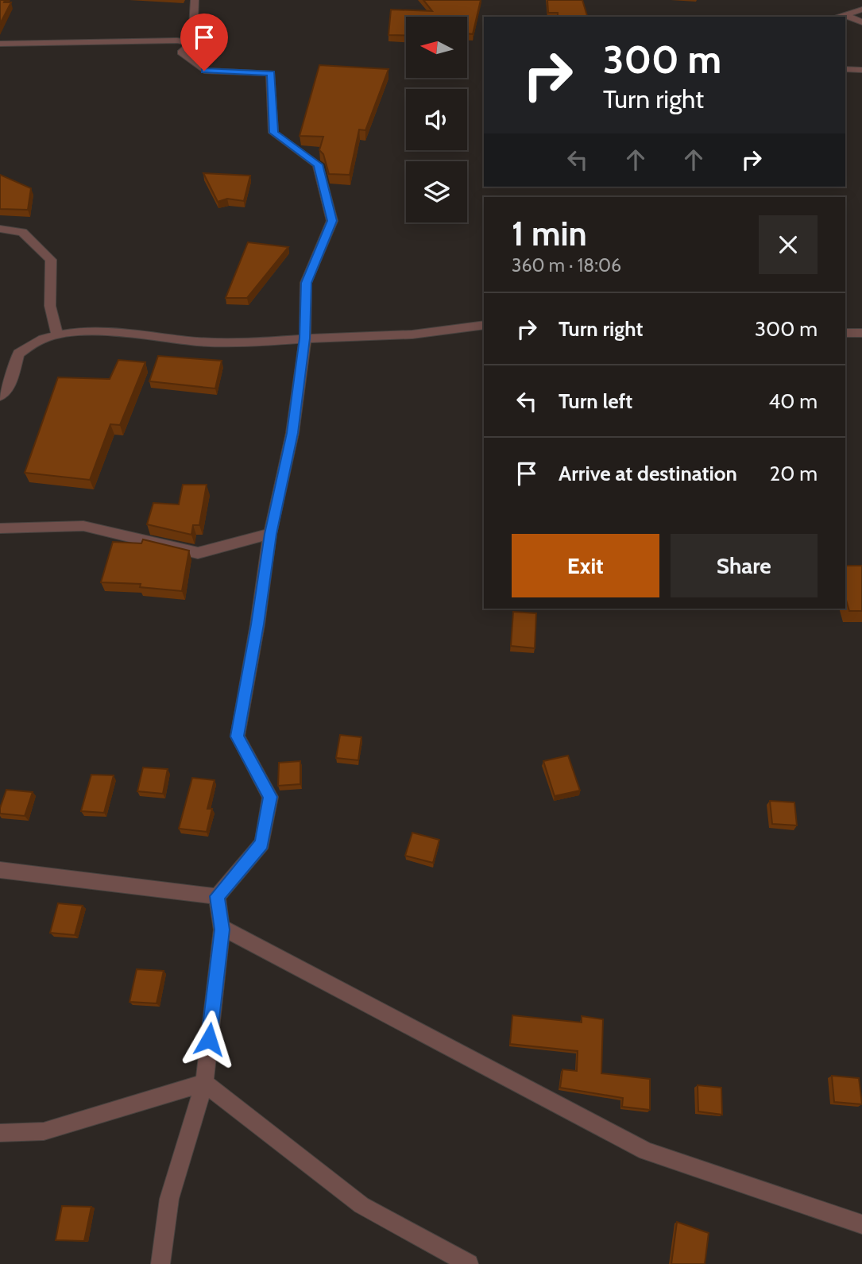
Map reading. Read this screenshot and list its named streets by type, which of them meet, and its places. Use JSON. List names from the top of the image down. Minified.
{"north":"left","page":{"turn":["300 m","Turn right"],"heading":["1 min","360 m · 18:06"],"list":[{"name":"Turn right","value":"300 m"},{"name":"Turn left","value":"40 m"},{"name":"Arrive at destination","value":"20 m"}],"buttons":["Exit","Share"]}}
